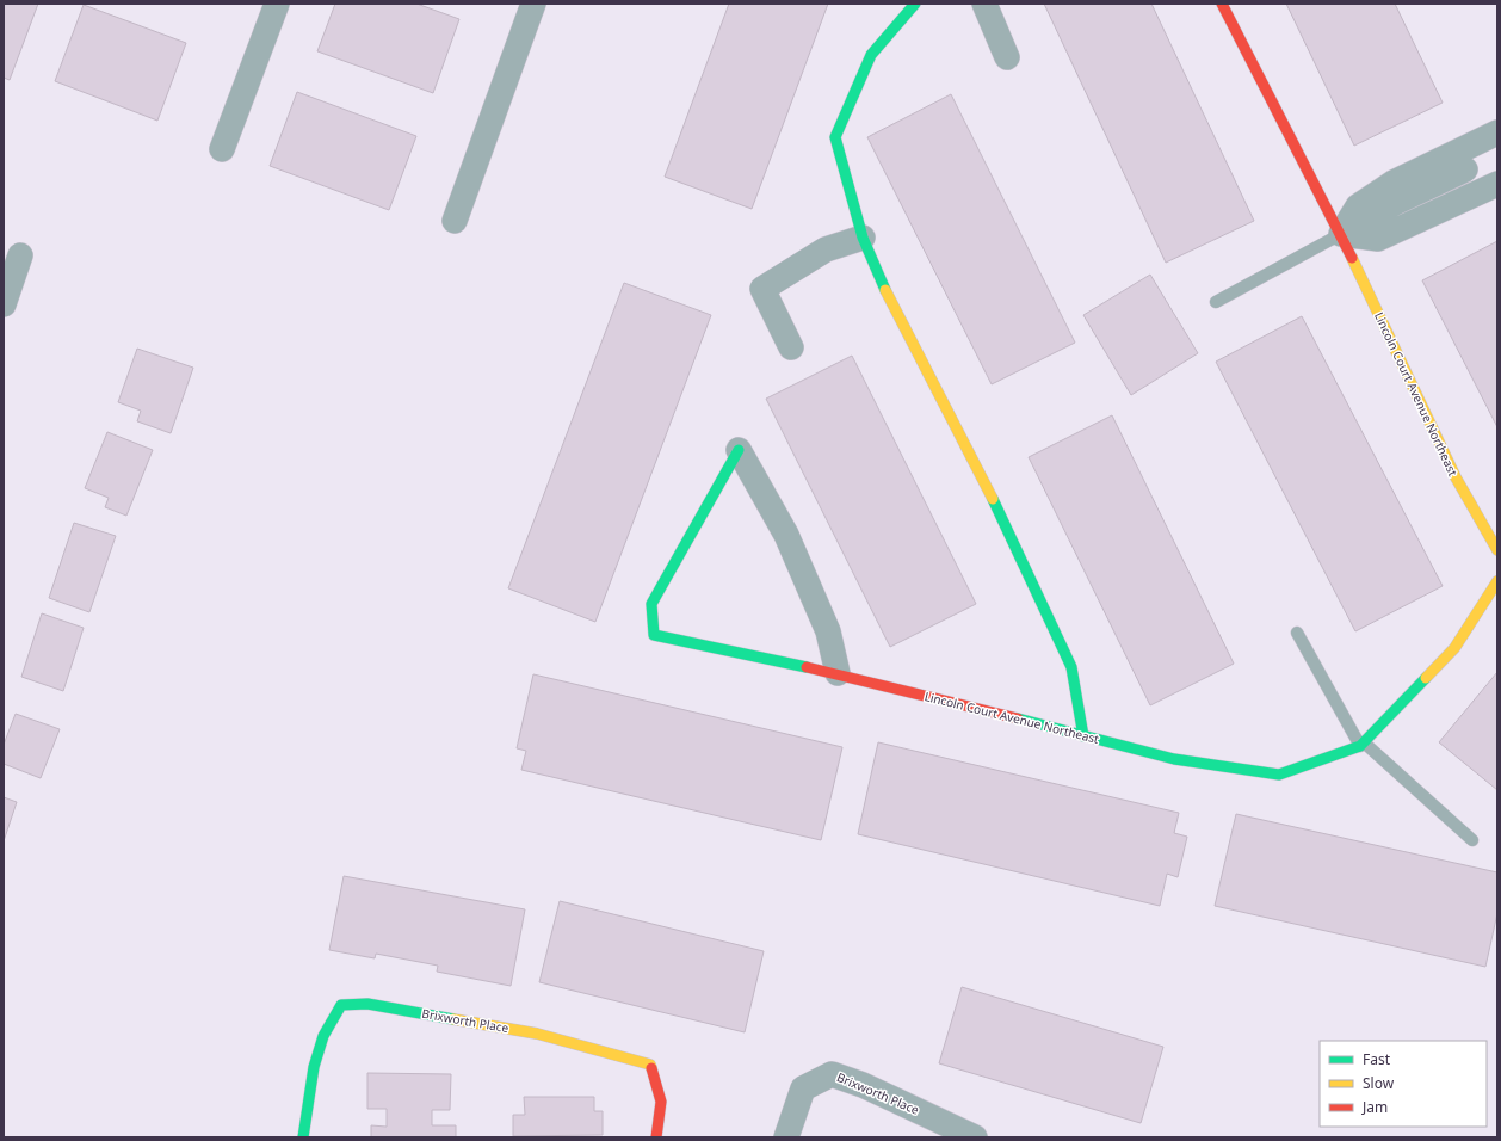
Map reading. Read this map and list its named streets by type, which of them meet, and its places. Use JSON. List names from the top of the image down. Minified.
{"streets":{"street":["Lincoln Court Avenue Northeast","Brixworth Place"]},"legend":["Fast","Slow","Jam"]}
